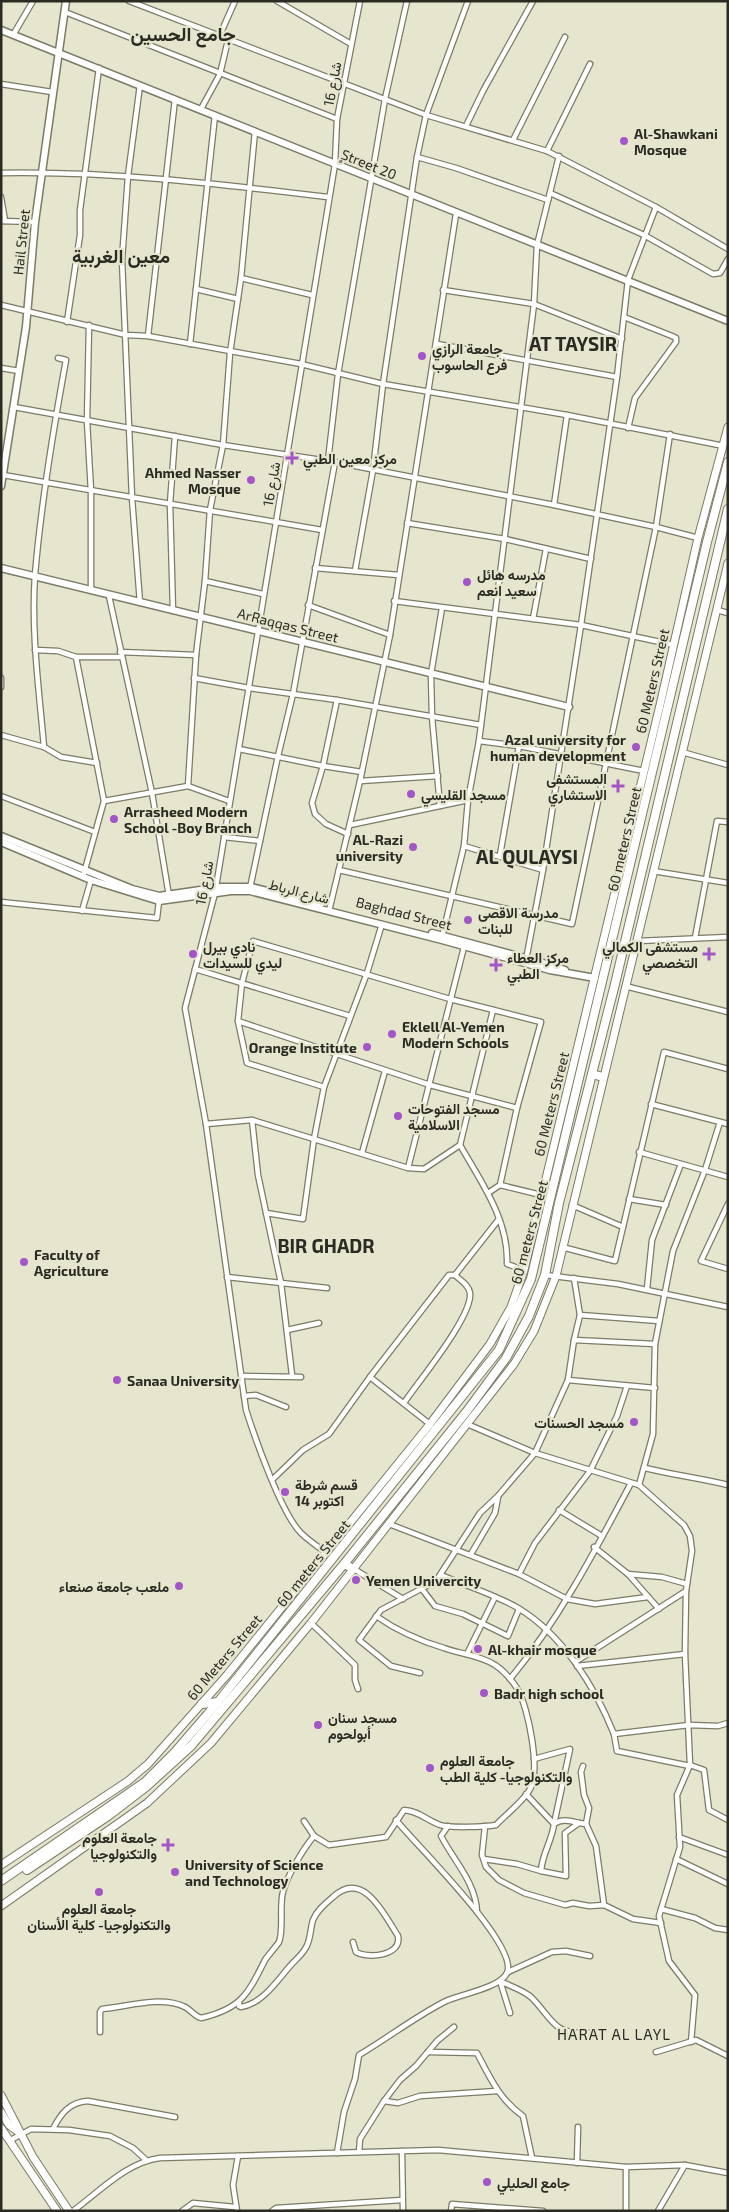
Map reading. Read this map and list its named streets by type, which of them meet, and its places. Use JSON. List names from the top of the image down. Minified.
{"streets":{"highway":["60 meters Street"],"main road":["60 Meters Street"],"street":["شارع 16","ٍStreet 20","Hail Street","ArRaqqas Street","شارع الرباط","Baghdad Street"]},"crossings":[["شارع 16","ٍStreet 20"],["شارع 16","ArRaqqas Street"],["شارع 16","60 Meters Street"],["ٍStreet 20","Hail Street"],["60 Meters Street","60 meters Street"],["60 Meters Street","شارع الرباط"],["شارع الرباط","Baghdad Street"]],"districts":["جامع الحسين","معين الغربية","AT TAYSIR","AL QULAYSI","BIR GHADR","HARAT AL LAYL"],"places":{"other":["Al-Shawkani Mosque","جامعة الرازي فرع الحاسوب","Ahmed Nasser Mosque","مدرسه هائل سعيد انعم","Azal university for human development","مسجد القليسي","Arrasheed Modern School -Boy Branch","AL-Razi university","مدرسة الاقصى للبنات","نادي بيرل ليدي للسيدات","Eklell Al-Yemen Modern Schools","Orange Institute","مسجد الفتوحات الاسلامية","Faculty of Agriculture","Sanaa University","مسجد الحسنات","قسم شرطة 14 اكتوبر","Yemen Univercity","ملعب جامعة صنعاء","Al-khair mosque","Badr high school","مسجد سنان أبولحوم","جامعة العلوم والتكنولوجيا- كلية الطب","University of Science and Technology","جامعة العلوم والتكنولوجيا- كلية الأسنان","جامع الحليلي"],"health":["مركز معين الطبي","المستشفى الاستشاري","مستشفى الكمالي التخصصي","مركز العطاء الطبي","جامعة العلوم والتكنولوجيا"]}}
